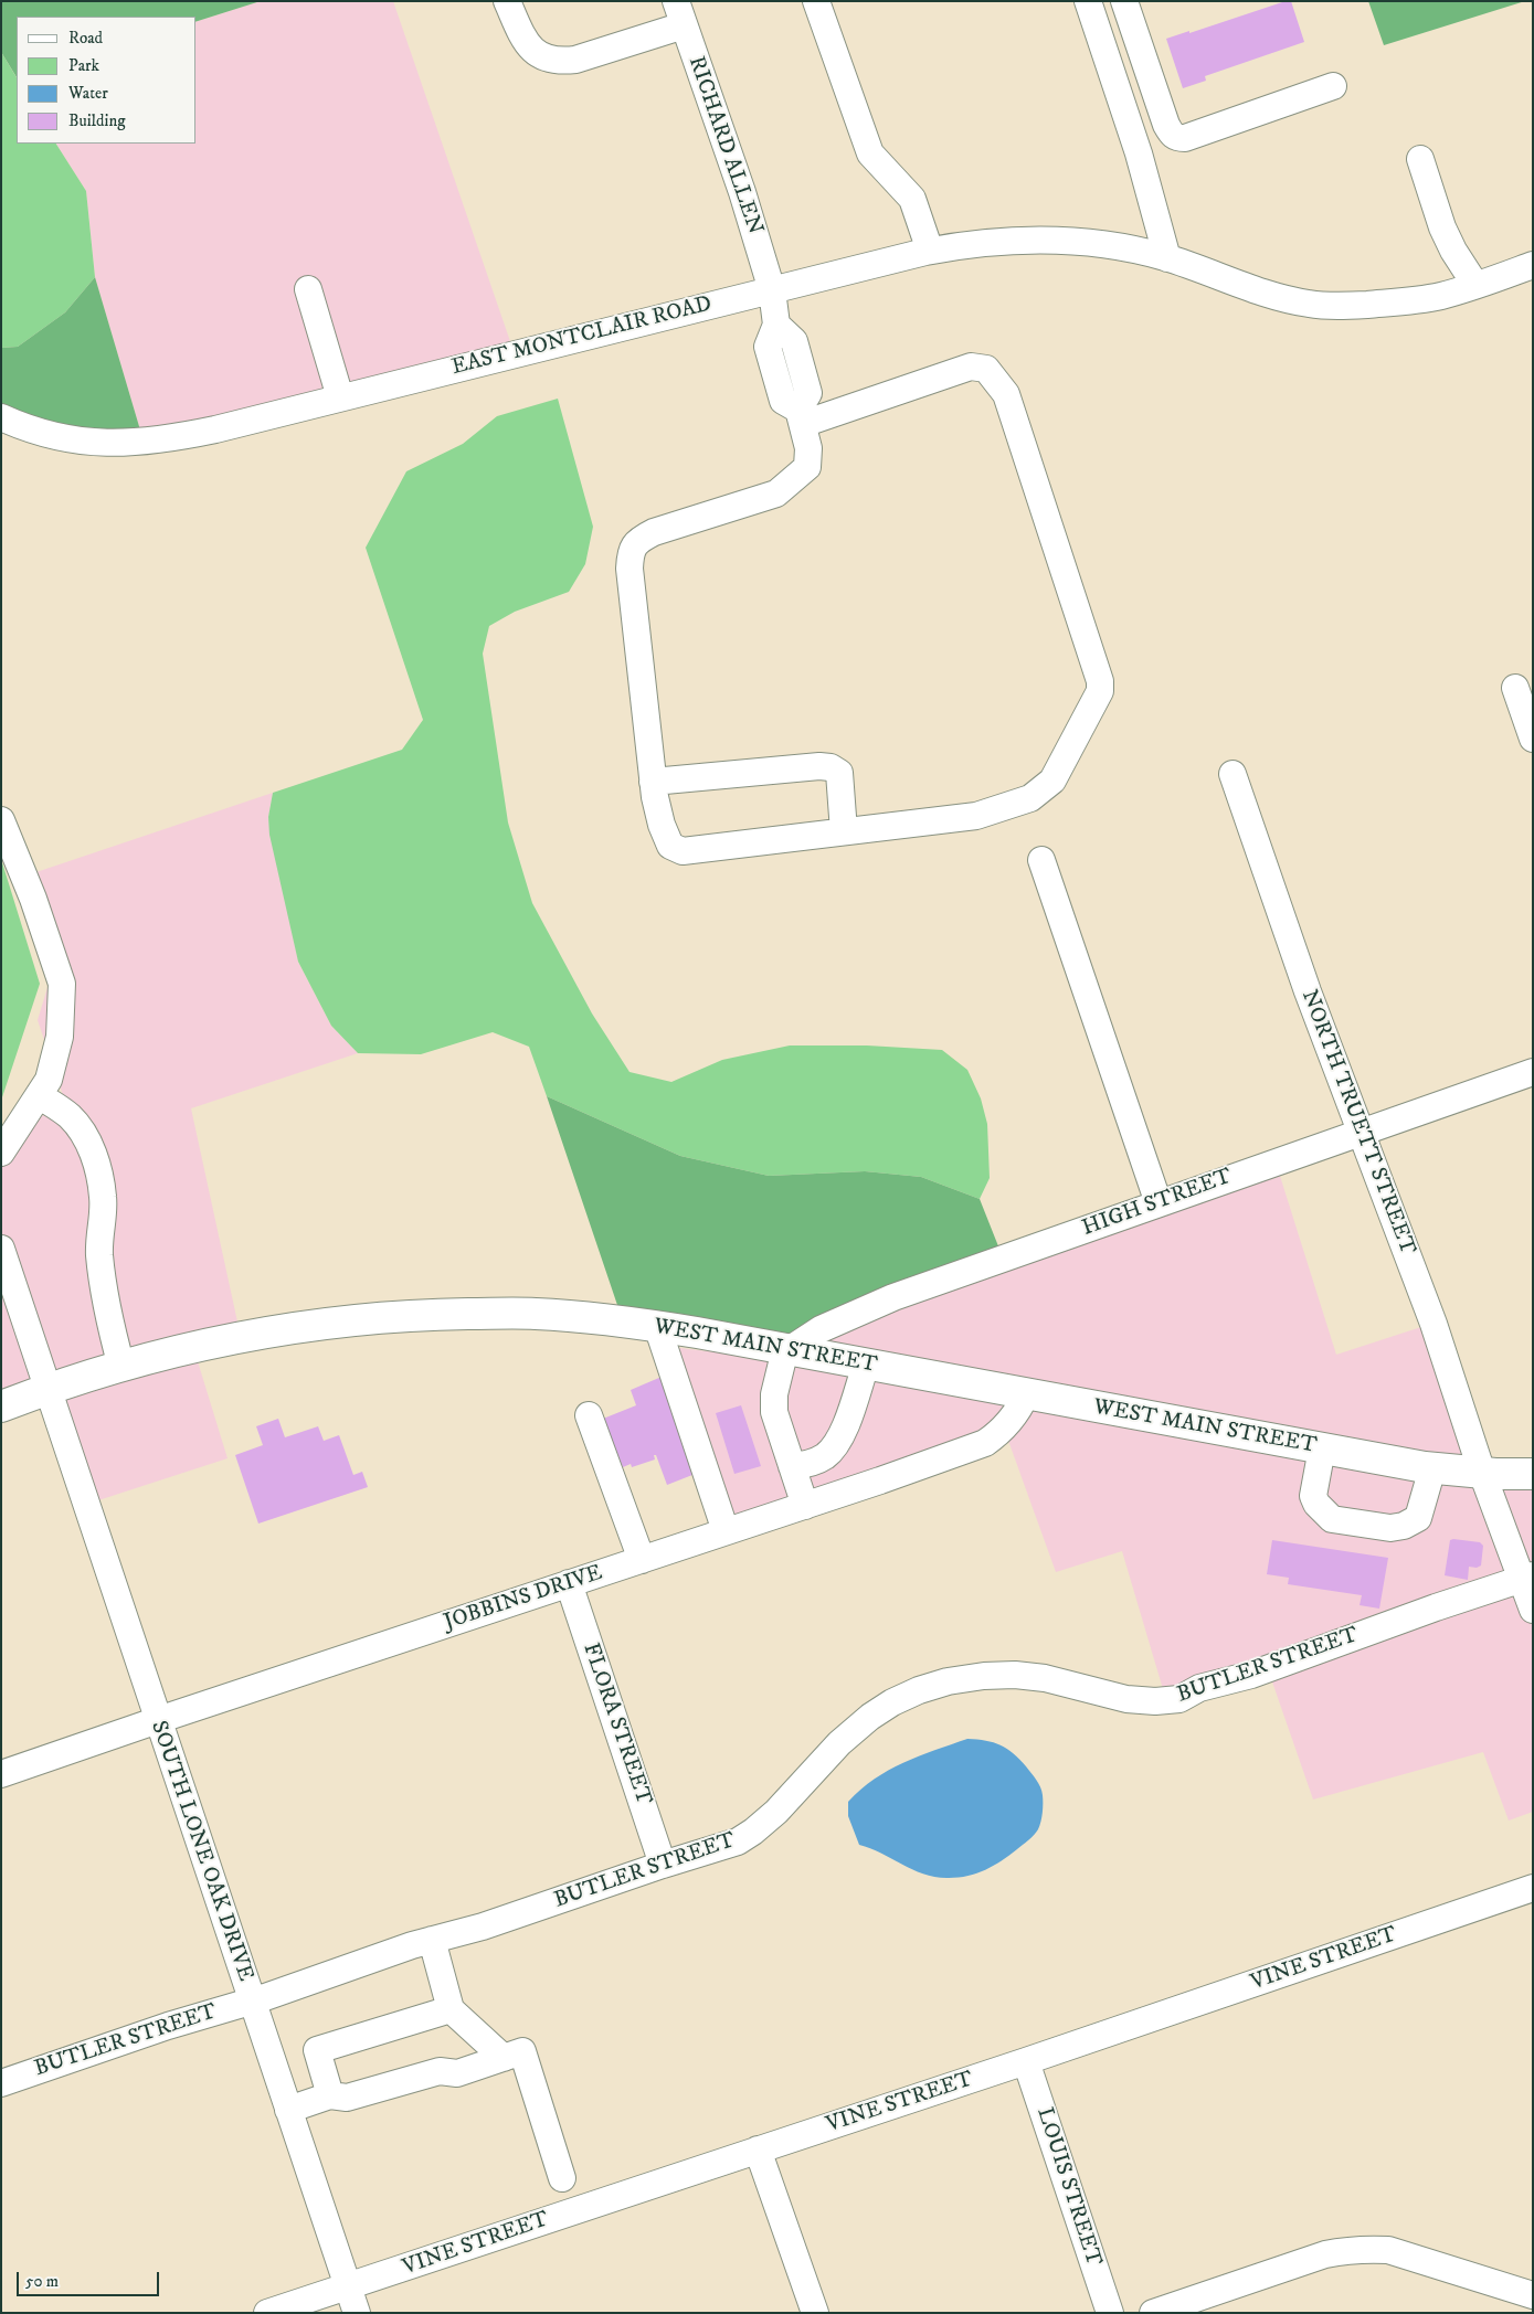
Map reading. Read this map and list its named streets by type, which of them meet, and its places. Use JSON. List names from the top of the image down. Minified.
{"streets":{"main road":["WEST MAIN STREET"],"street":["RICHARD ALLEN","EAST MONTCLAIR ROAD","NORTH TRUETT STREET","HIGH STREET","JOBBINS DRIVE","BUTLER STREET","FLORA STREET","SOUTH LONE OAK DRIVE","VINE STREET","LOUIS STREET"]},"crossings":[["RICHARD ALLEN","EAST MONTCLAIR ROAD"],["NORTH TRUETT STREET","HIGH STREET"],["NORTH TRUETT STREET","WEST MAIN STREET"],["NORTH TRUETT STREET","BUTLER STREET"],["HIGH STREET","WEST MAIN STREET"],["WEST MAIN STREET","JOBBINS DRIVE"],["WEST MAIN STREET","SOUTH LONE OAK DRIVE"],["JOBBINS DRIVE","FLORA STREET"],["JOBBINS DRIVE","SOUTH LONE OAK DRIVE"],["BUTLER STREET","FLORA STREET"],["BUTLER STREET","SOUTH LONE OAK DRIVE"],["SOUTH LONE OAK DRIVE","VINE STREET"],["VINE STREET","LOUIS STREET"]],"legend":["Road","Park","Water","Building"],"scale_bar":"50 m"}
